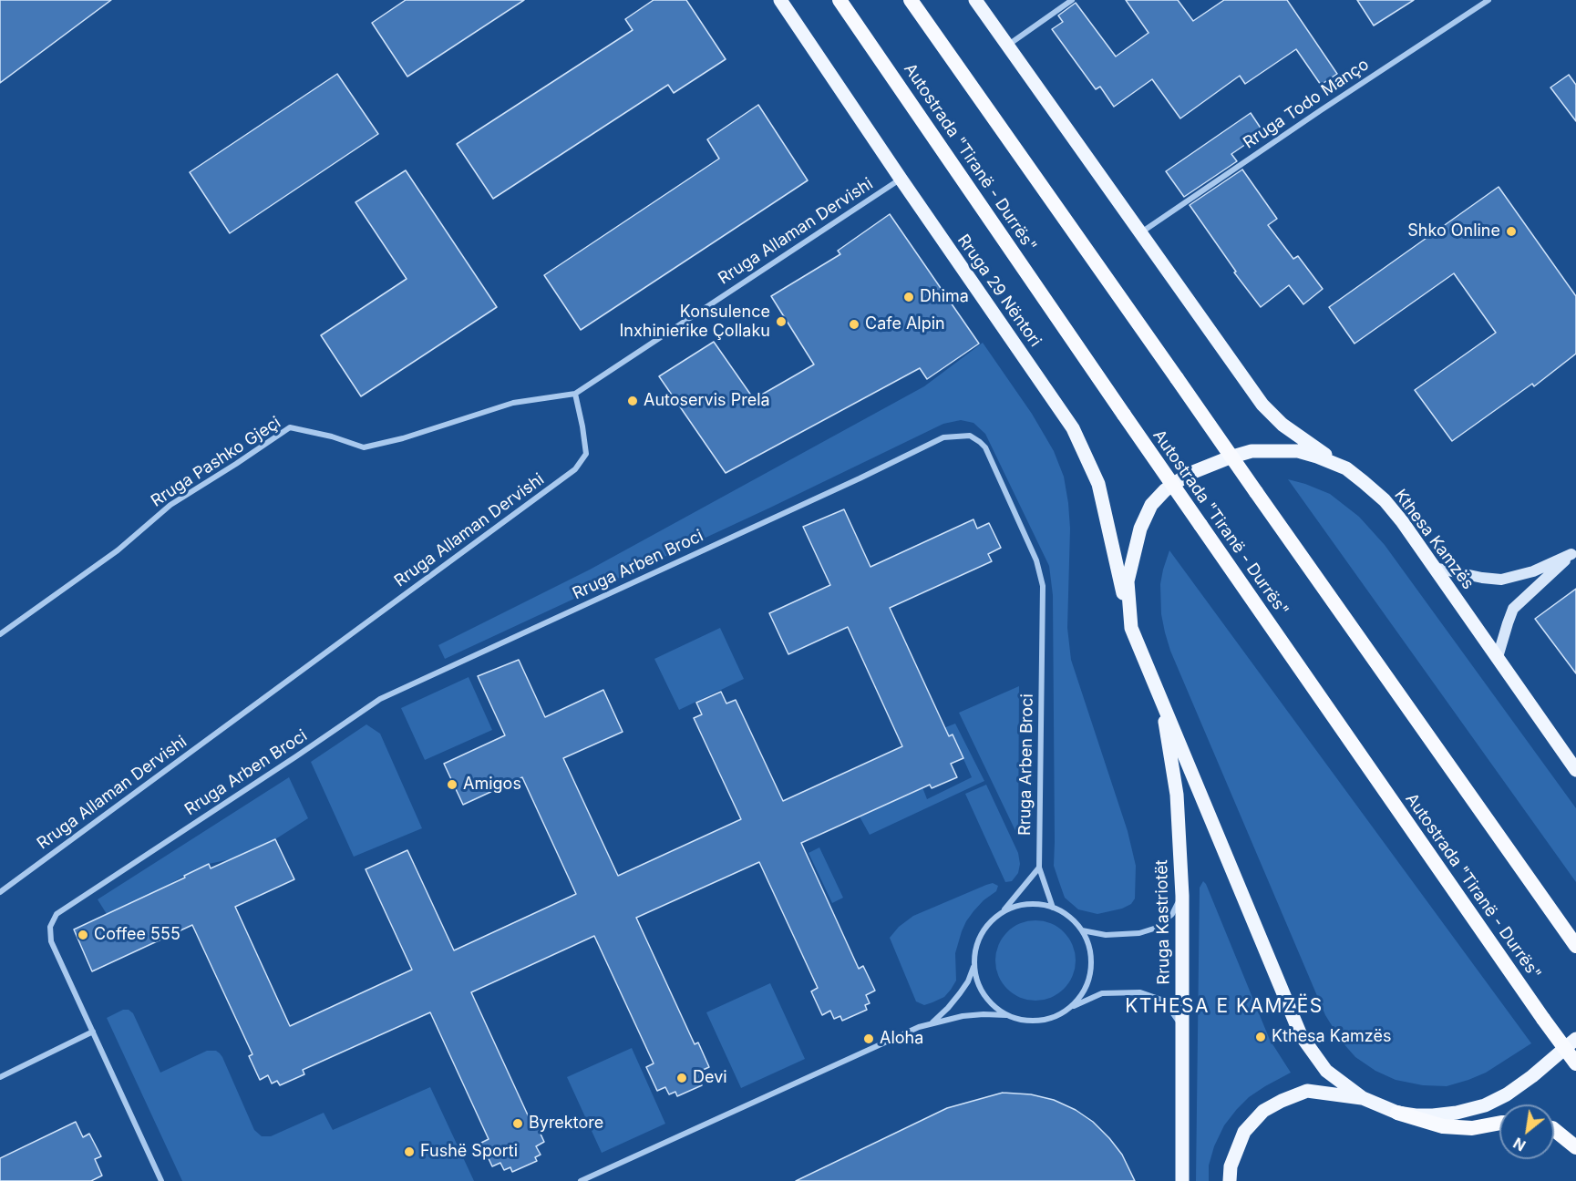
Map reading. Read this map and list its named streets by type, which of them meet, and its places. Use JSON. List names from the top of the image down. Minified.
{"streets":{"highway":["Autostrada \"Tiranë - Durrës\""],"main road":["Rruga 29 Nëntori","Kthesa Kamzës","Rruga Kastriotët"],"street":["Rruga Todo Manço","Rruga Allaman Dervishi","Rruga Pashko Gjeçi","Rruga Arben Broci"]},"crossings":[["Rruga Allaman Dervishi","Rruga 29 Nëntori"],["Rruga Allaman Dervishi","Rruga Pashko Gjeçi"],["Rruga 29 Nëntori","Kthesa Kamzës"],["Kthesa Kamzës","Rruga Kastriotët"]],"districts":["KTHESA E KAMZËS"],"places":["Shko Online","Dhima","Konsulence Inxhinierike Çollaku","Cafe Alpin","Autoservis Prela","Amigos","Coffee 555","Kthesa Kamzës","Aloha","Devi","Byrektore","Fushë Sporti"],"north":"bottom left"}
